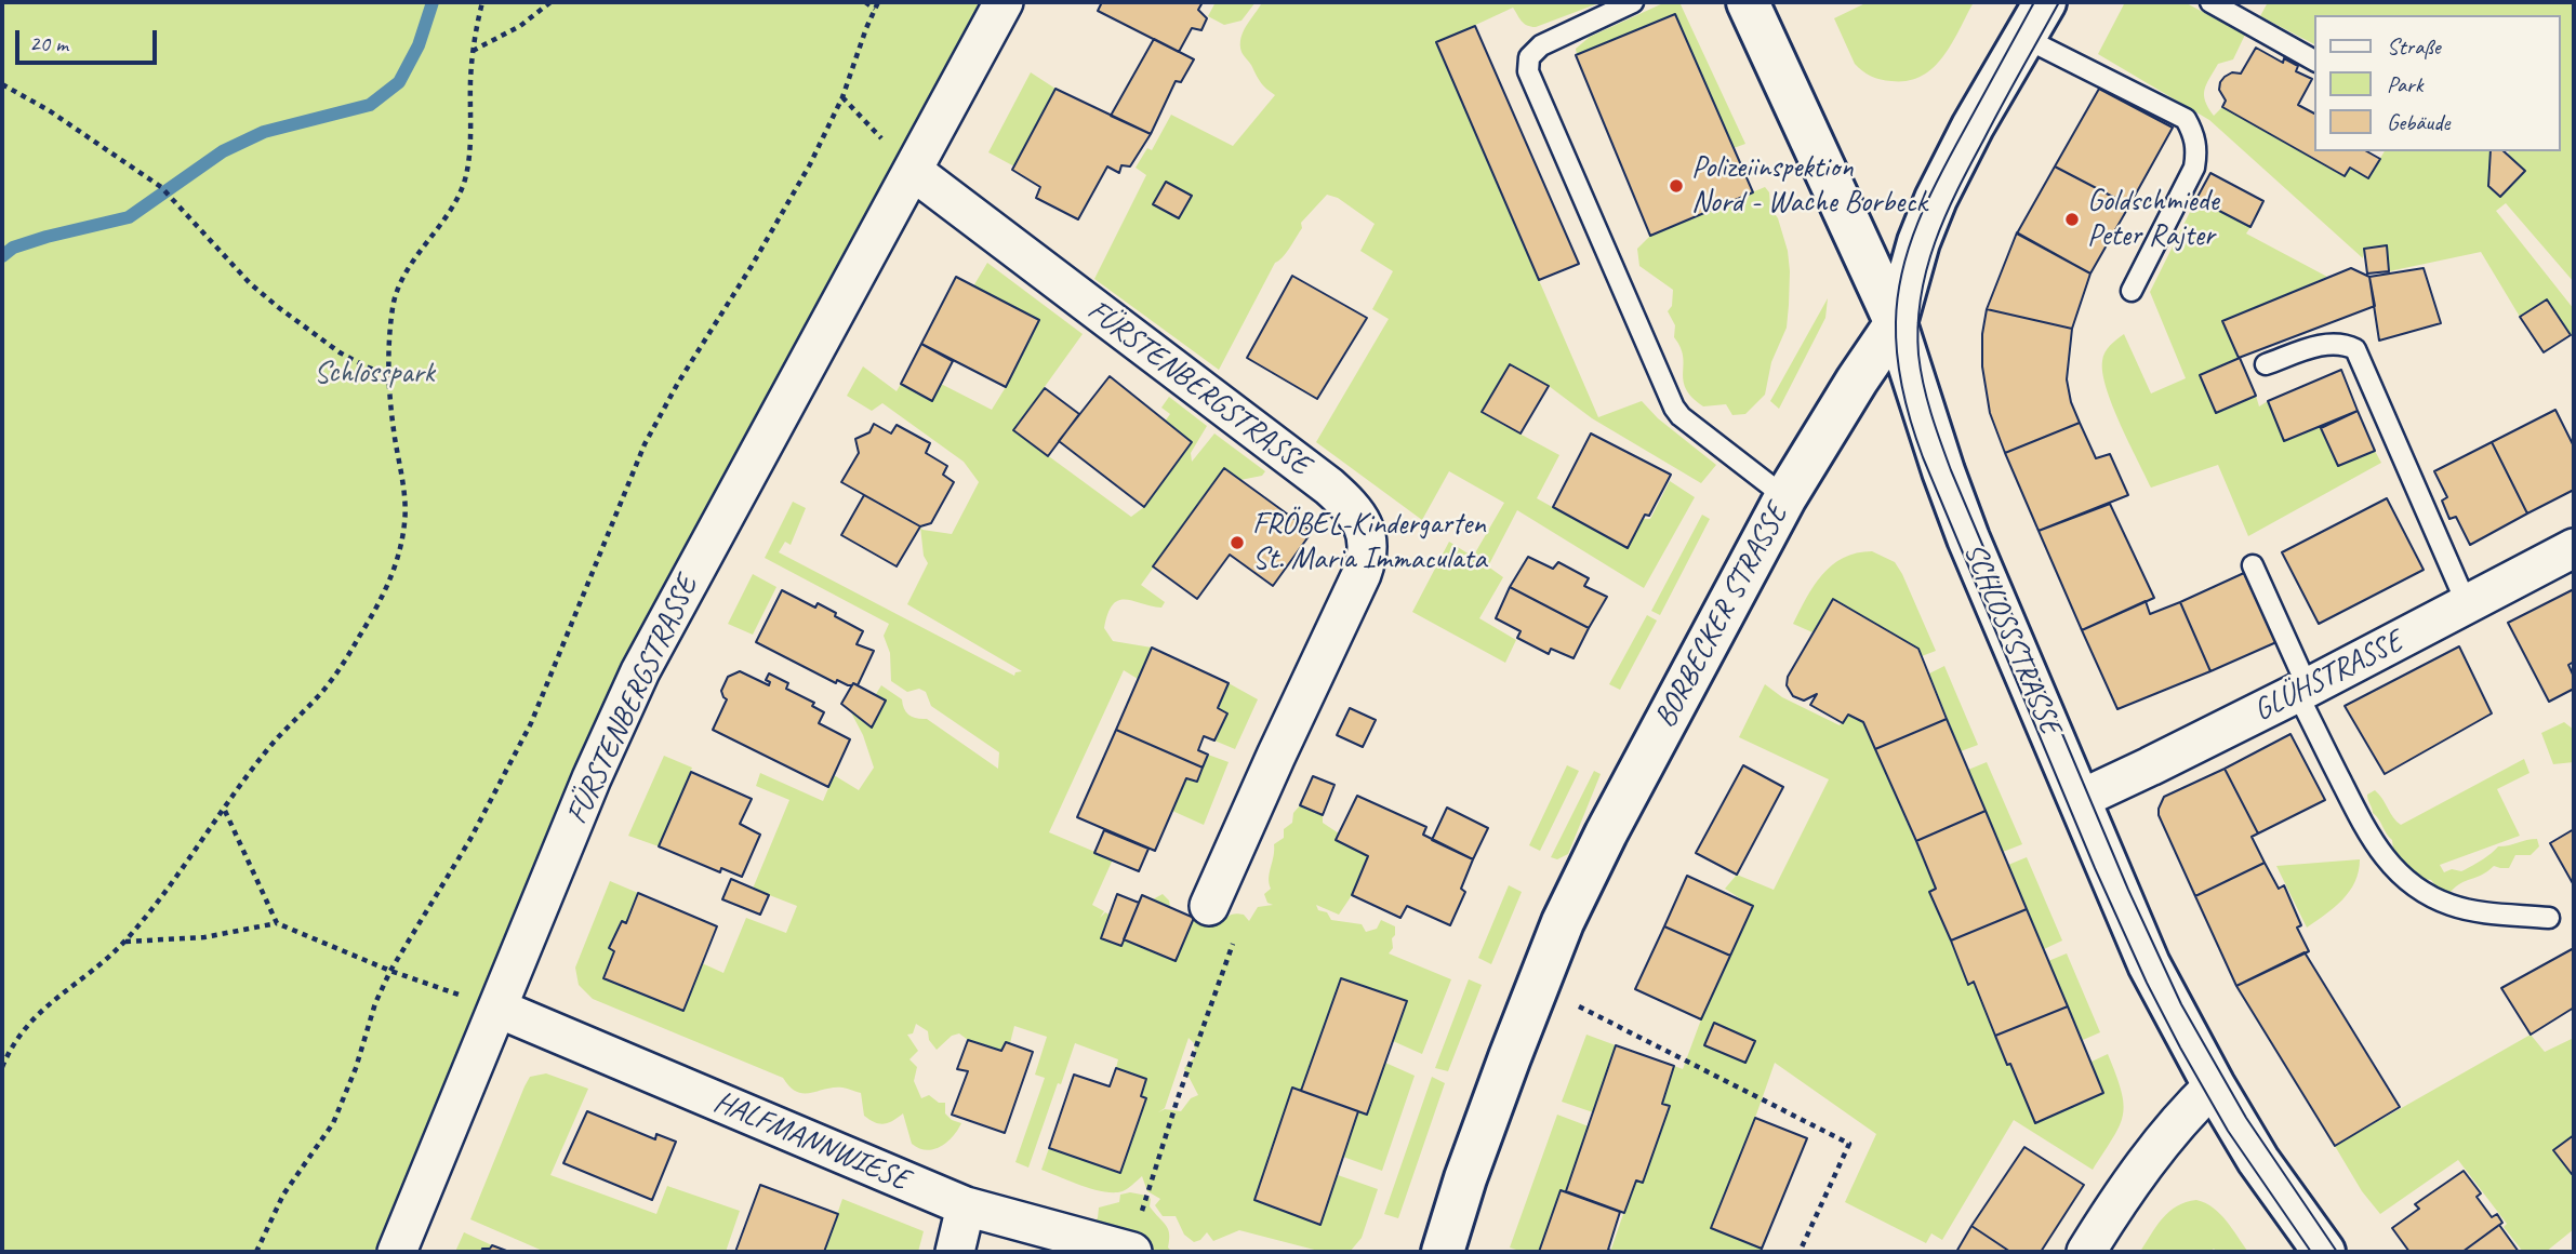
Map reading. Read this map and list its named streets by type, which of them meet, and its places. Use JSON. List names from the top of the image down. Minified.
{"streets":{"street":["FÜRSTENBERGSTRASSE","BORBECKER STRASSE","SCHLOSSSTRASSE","GLÜHSTRASSE","HALFMANNWIESE"]},"crossings":[["FÜRSTENBERGSTRASSE","HALFMANNWIESE"],["BORBECKER STRASSE","SCHLOSSSTRASSE"],["SCHLOSSSTRASSE","GLÜHSTRASSE"]],"parks":["Schlosspark"],"places":["Polizeiinspektion Nord - Wache Borbeck","Goldschmiede Peter Rajter","FRÖBEL-Kindergarten St. Maria Immaculata"],"legend":["Straße","Park","Gebäude"],"scale_bar":"20 m"}
